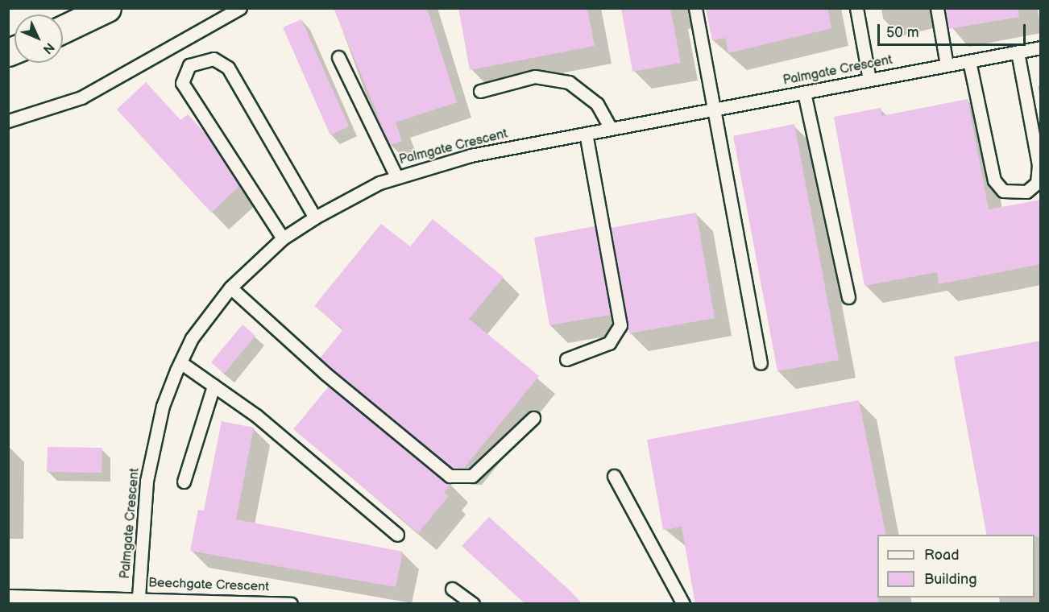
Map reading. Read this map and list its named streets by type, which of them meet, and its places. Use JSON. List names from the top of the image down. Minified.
{"streets":{"lane":["Palmgate Crescent","Beechgate Crescent"]},"crossings":[["Palmgate Crescent","Beechgate Crescent"]],"legend":["Road","Building"],"scale_bar":"50 m","north":"bottom right"}
